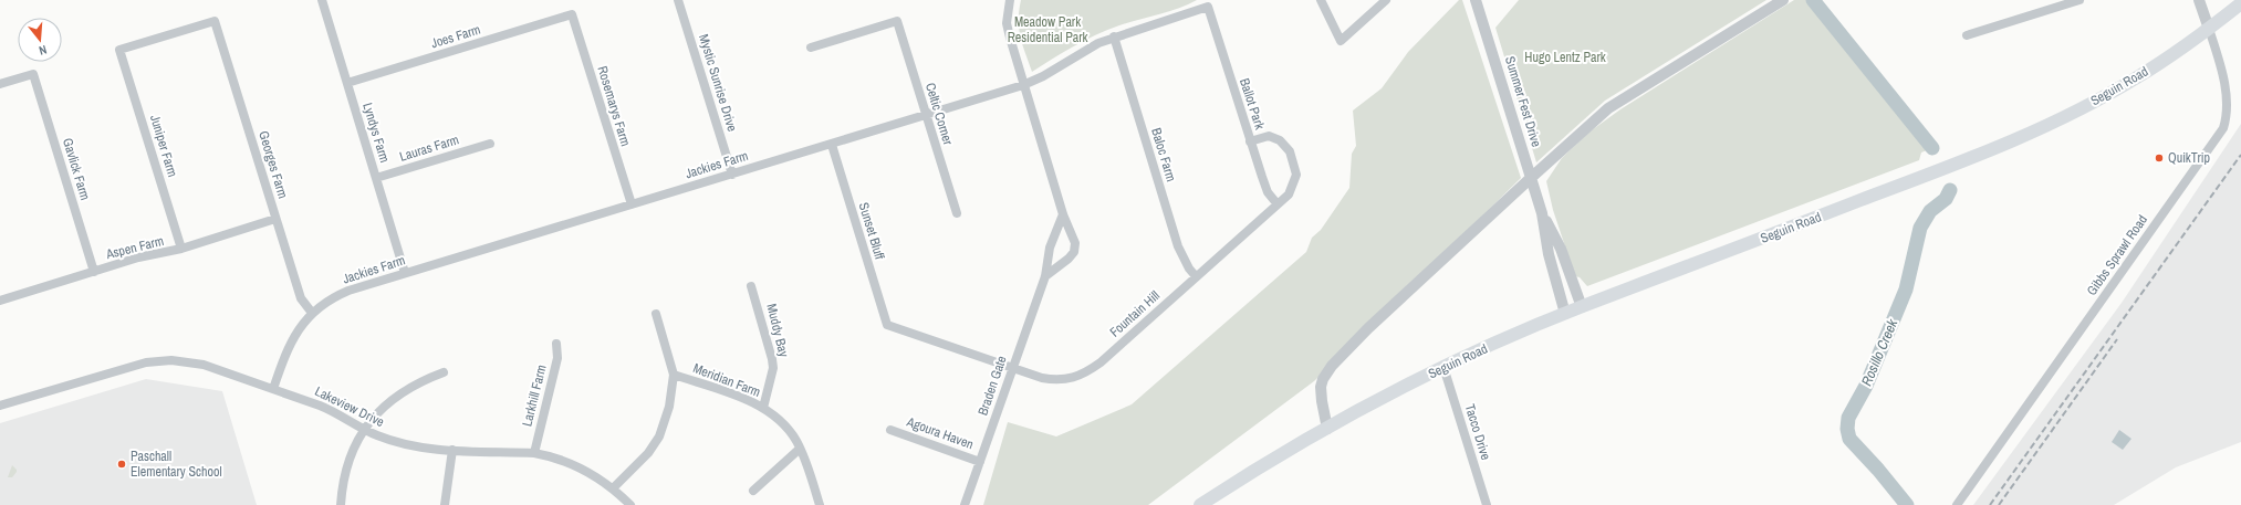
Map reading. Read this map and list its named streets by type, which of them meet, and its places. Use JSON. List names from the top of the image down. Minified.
{"streets":{"main road":["Seguin Road"],"street":["Joes Farm","Mystic Sunrise Drive","Summer Fest Drive","Ballot Park","Rosemarys Farm","Celtic Corner","Lyndys Farm","Juniper Farm","Lauras Farm","Baloc Farm","Georges Farm","Jackies Farm","Gavlick Farm","Sunset Bluff","Aspen Farm","Gibbs Sprawl Road","Fountain Hill","Muddy Bay","Meridian Farm","Braden Gate","Larkhill Farm","Lakeview Drive","Tacco Drive","Agoura Haven"]},"crossings":[["Joes Farm","Rosemarys Farm"],["Joes Farm","Lyndys Farm"],["Mystic Sunrise Drive","Jackies Farm"],["Seguin Road","Summer Fest Drive"],["Seguin Road","Gibbs Sprawl Road"],["Seguin Road","Tacco Drive"],["Ballot Park","Jackies Farm"],["Ballot Park","Fountain Hill"],["Rosemarys Farm","Jackies Farm"],["Celtic Corner","Jackies Farm"],["Lyndys Farm","Lauras Farm"],["Lyndys Farm","Jackies Farm"],["Juniper Farm","Georges Farm"],["Juniper Farm","Aspen Farm"],["Baloc Farm","Jackies Farm"],["Baloc Farm","Fountain Hill"],["Georges Farm","Jackies Farm"],["Georges Farm","Aspen Farm"],["Jackies Farm","Sunset Bluff"],["Jackies Farm","Lakeview Drive"],["Gavlick Farm","Aspen Farm"],["Sunset Bluff","Fountain Hill"],["Fountain Hill","Braden Gate"],["Muddy Bay","Meridian Farm"],["Braden Gate","Agoura Haven"],["Larkhill Farm","Lakeview Drive"]],"water":["Rosillo Creek"],"parks":["Meadow Park Residential Park","Hugo Lentz Park"],"places":["QuikTrip","Paschall Elementary School"],"north":"bottom"}
